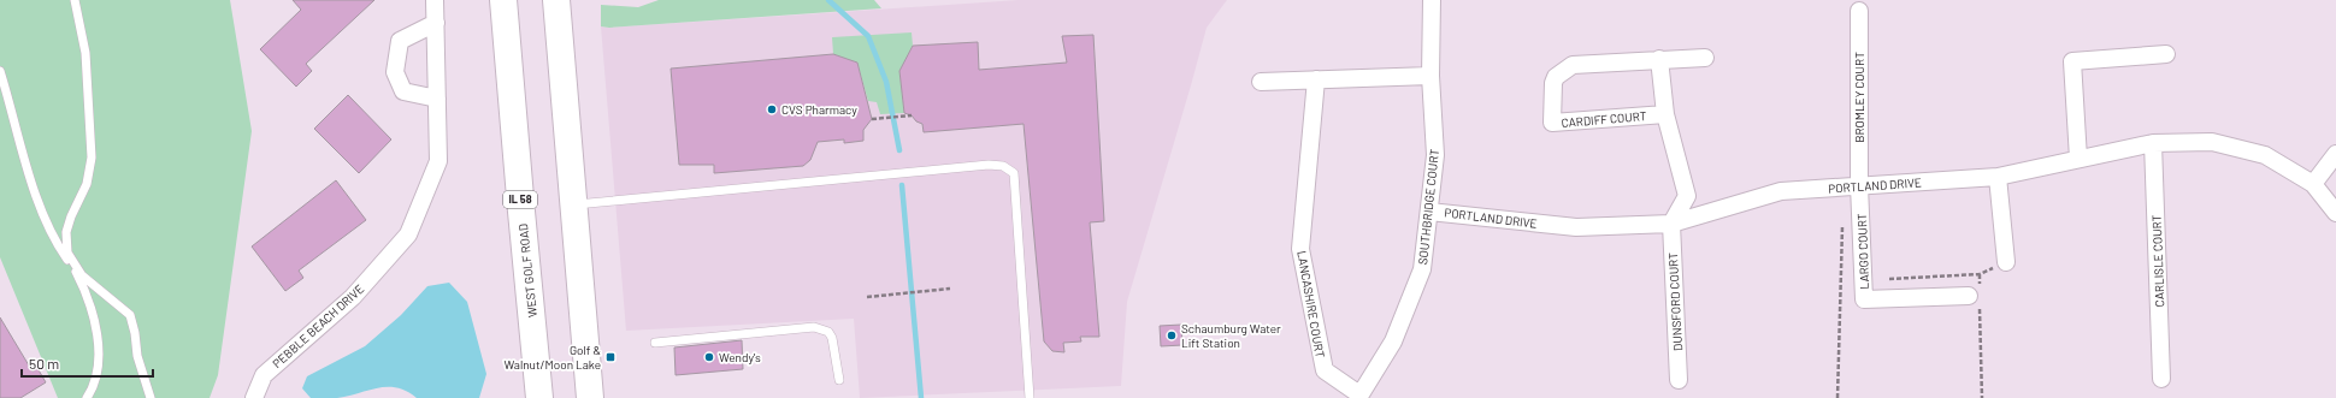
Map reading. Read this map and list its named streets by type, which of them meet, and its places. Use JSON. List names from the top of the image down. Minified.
{"streets":{"main road":["IL 58","WEST GOLF ROAD"],"street":["BROMLEY COURT","CARDIFF COURT","PORTLAND DRIVE","SOUTHBRIDGE COURT","LARGO COURT","CARLISLE COURT","DUNSFORD COURT","LANCASHIRE COURT","PEBBLE BEACH DRIVE"]},"crossings":[["BROMLEY COURT","PORTLAND DRIVE"],["BROMLEY COURT","LARGO COURT"],["PORTLAND DRIVE","SOUTHBRIDGE COURT"],["PORTLAND DRIVE","LARGO COURT"],["PORTLAND DRIVE","CARLISLE COURT"],["PORTLAND DRIVE","DUNSFORD COURT"],["SOUTHBRIDGE COURT","LANCASHIRE COURT"]],"places":{"other":["CVS Pharmacy","Schaumburg Water Lift Station","Wendy's"],"transit":["Golf & Walnut/Moon Lake"]},"scale_bar":"50 m"}
